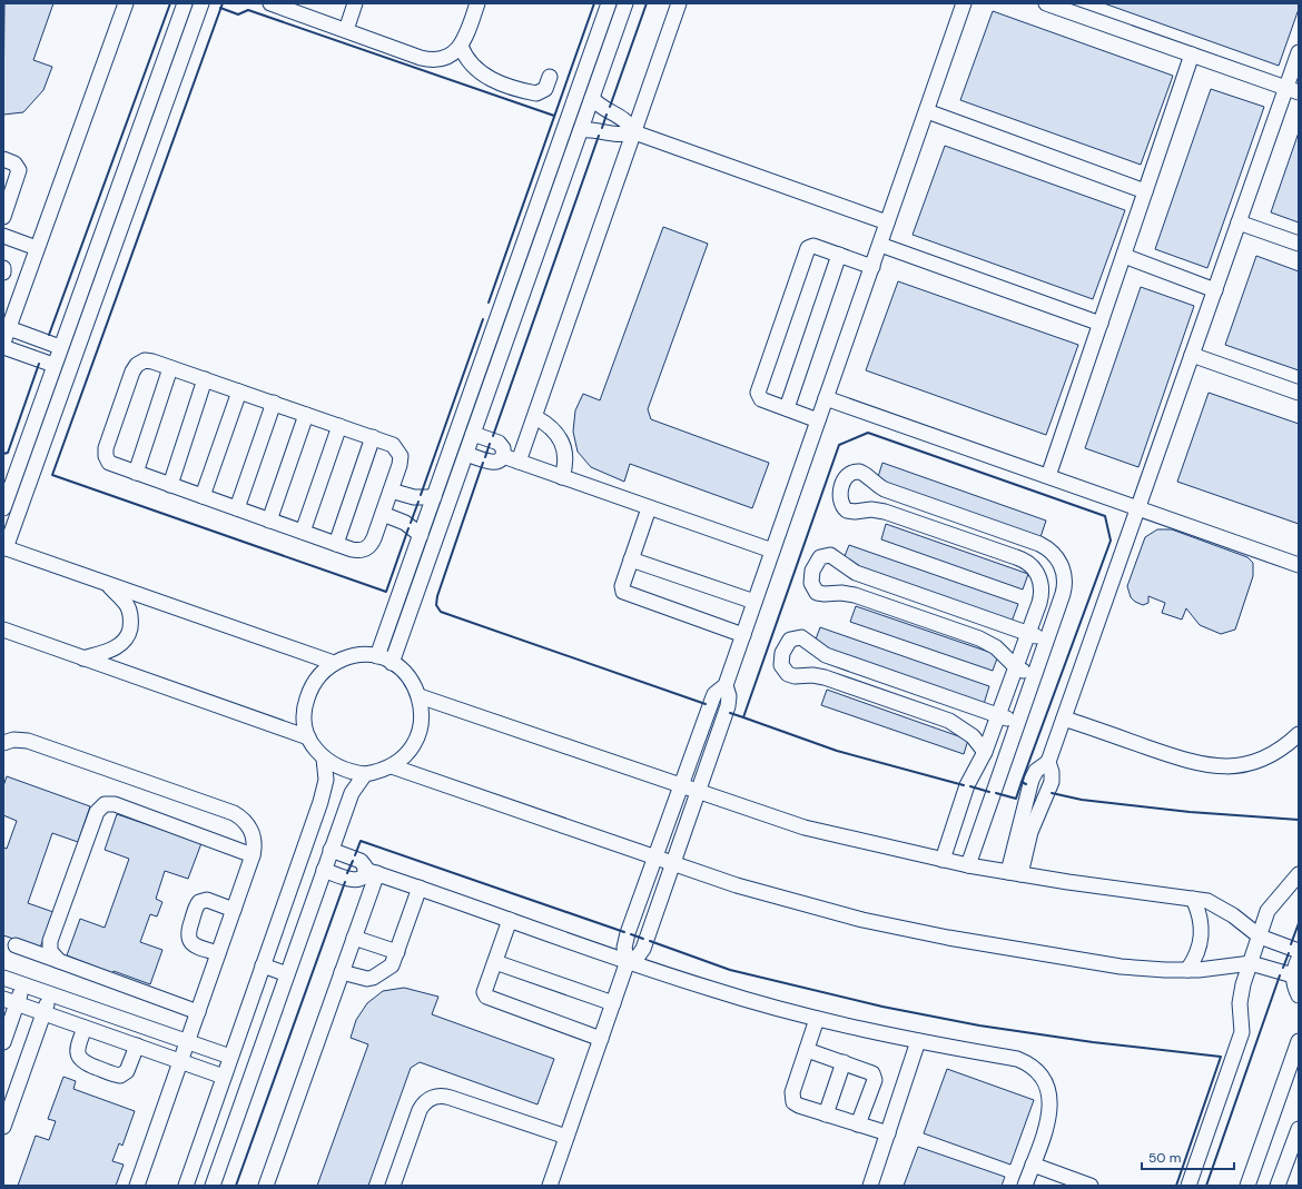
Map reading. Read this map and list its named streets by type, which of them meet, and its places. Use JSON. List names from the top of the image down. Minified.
{"scale_bar":"50 m"}
